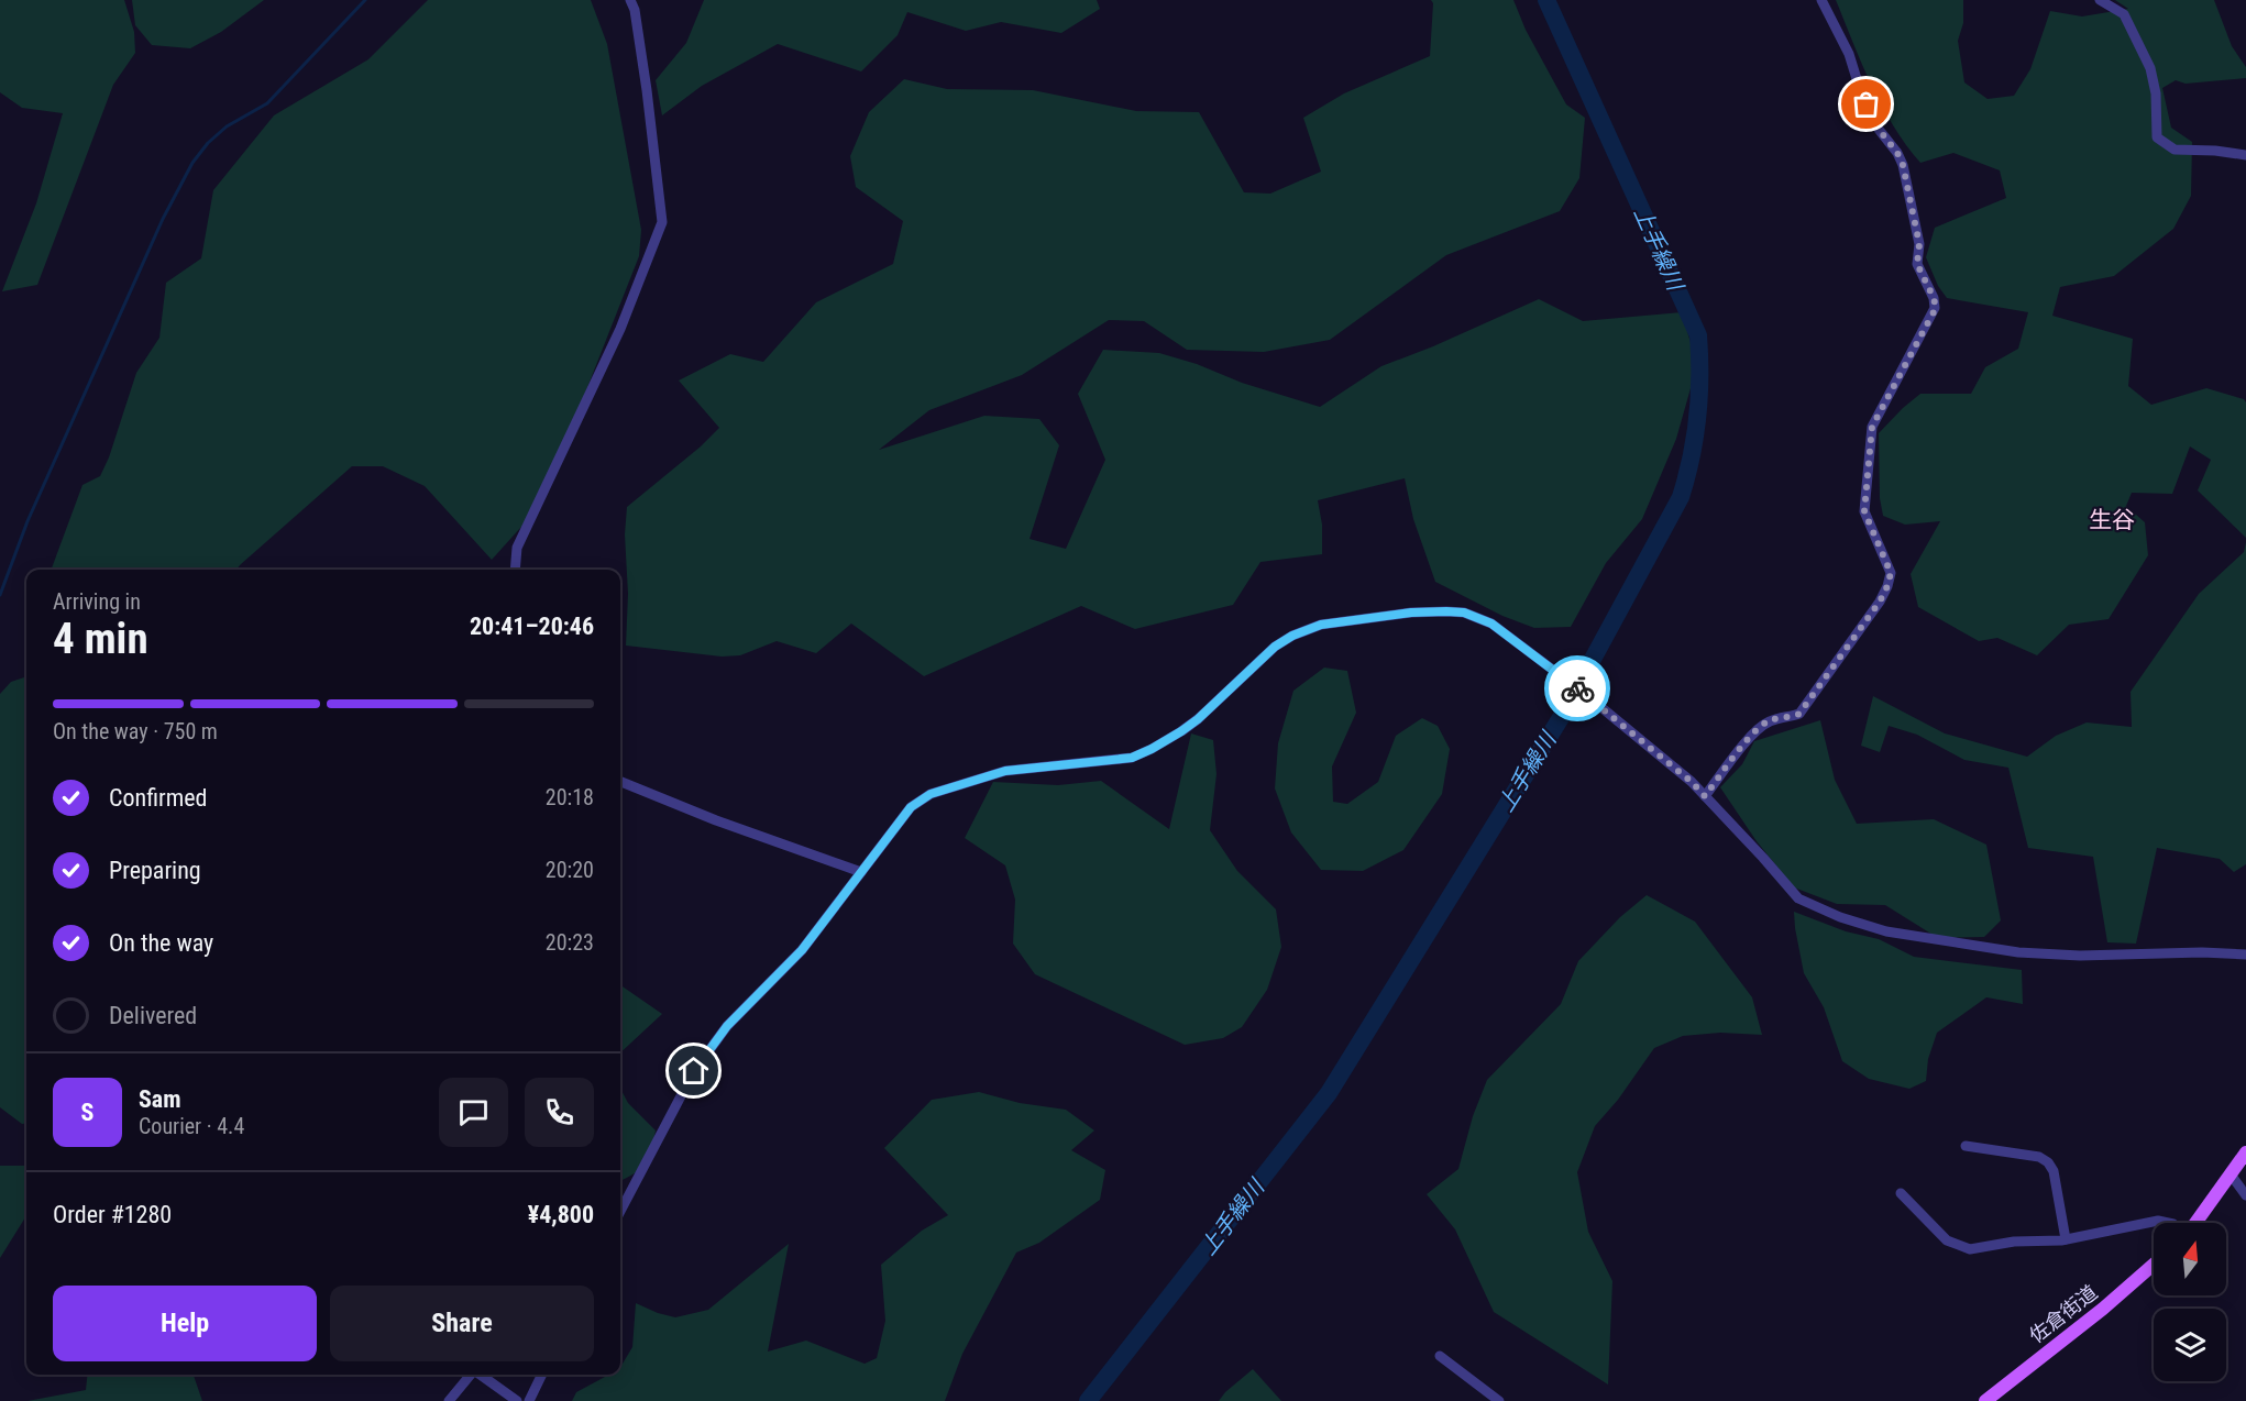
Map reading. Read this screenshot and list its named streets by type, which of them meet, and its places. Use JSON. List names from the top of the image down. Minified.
{"streets":{"main road":["佐倉街道"]},"districts":["生谷"],"water":["上手繰川"],"north":"top","page":{"heading":["4 min","Arriving in","20:41–20:46"],"panel":["Sam","Courier · 4.4","Order #1280","¥4,800"],"bar":"On the way · 750 m","list":[["Confirmed","20:18"],["Preparing","20:20"],["On the way","20:23"],"Delivered"],"round":"S","buttons":["Help","Share"]}}
